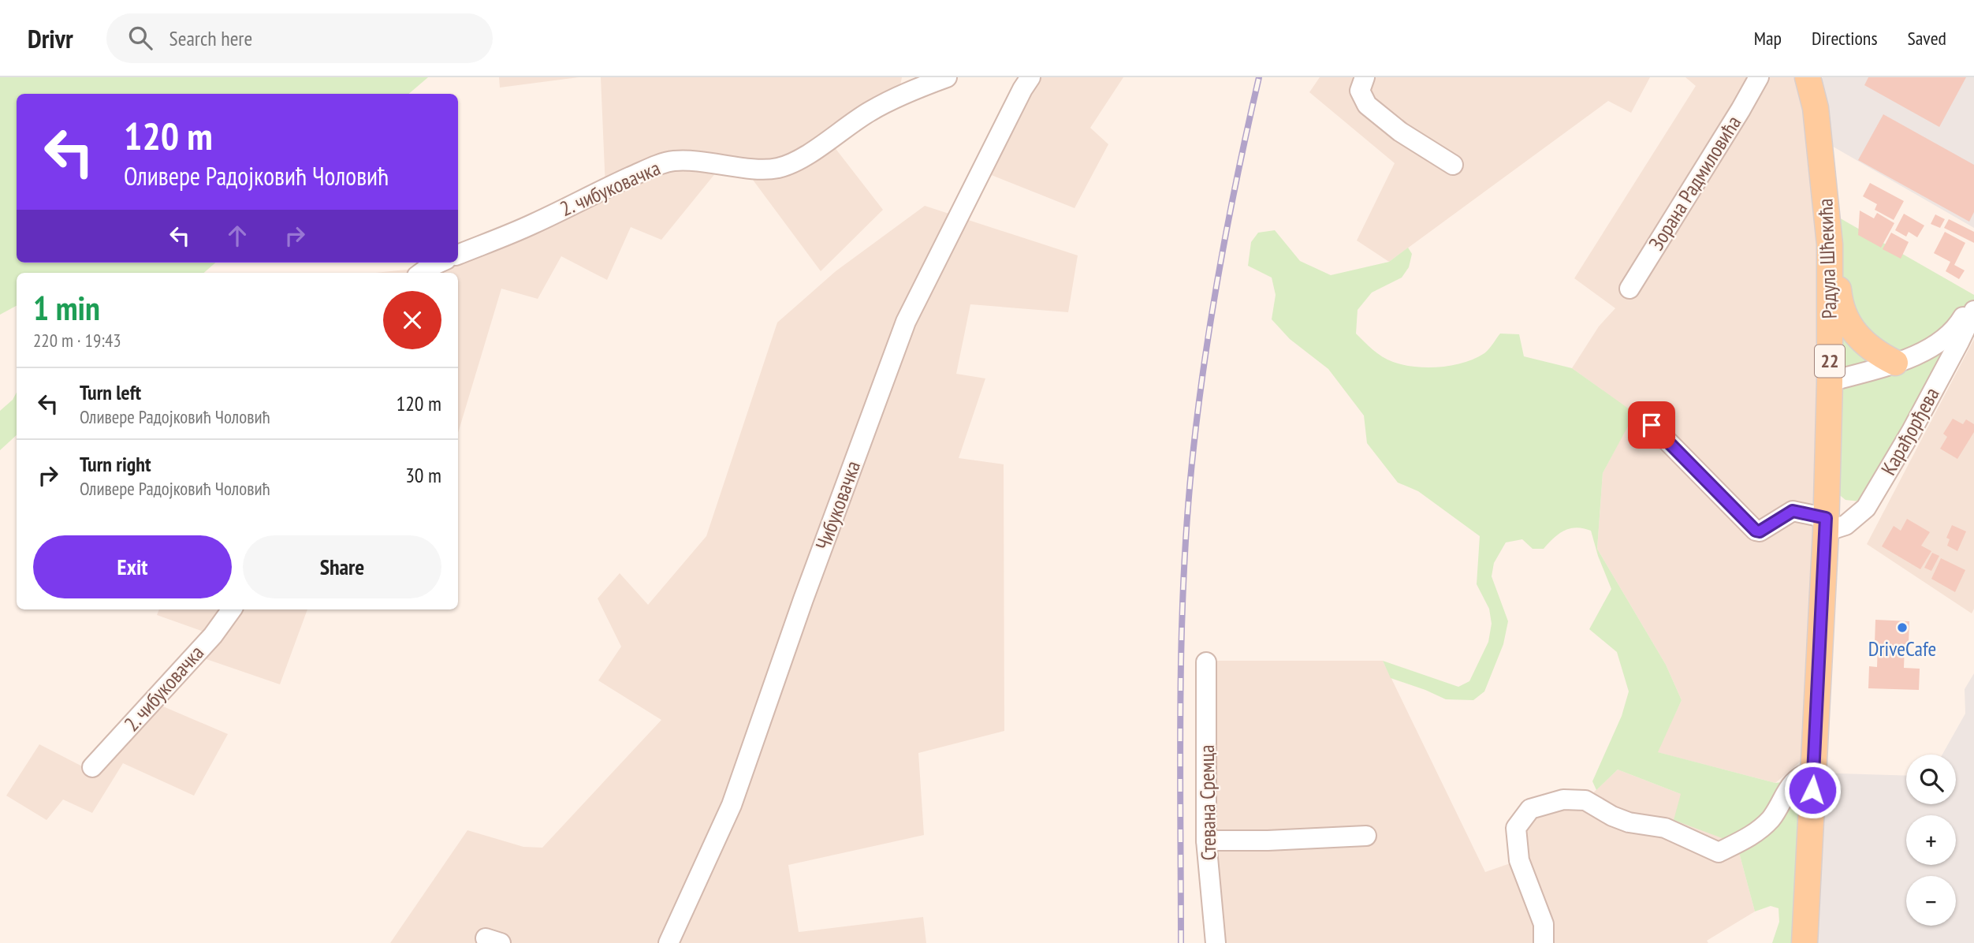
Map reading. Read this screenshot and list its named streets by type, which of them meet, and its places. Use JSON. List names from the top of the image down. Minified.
{"streets":{"main road":["Радула Шћекића","22"],"street":["Зорана Радмиловића","2. чибуковачка","Карађорђева","Чибуковачка","Стевана Сремца"]},"crossings":[["Радула Шћекића","Карађорђева"]],"places":["DriveCafe"],"page":{"header":"Drivr","search":"Search here","nav":["Map","Directions","Saved"],"turn":["120 m","Оливере Радојковић Чоловић"],"heading":["1 min","220 m · 19:43"],"list":[{"name":"Turn left","note":"Оливере Радојковић Чоловић","value":"120 m"},{"name":"Turn right","note":"Оливере Радојковић Чоловић","value":"30 m"}],"buttons":["Exit","Share"],"map_buttons":["+","−"]}}
